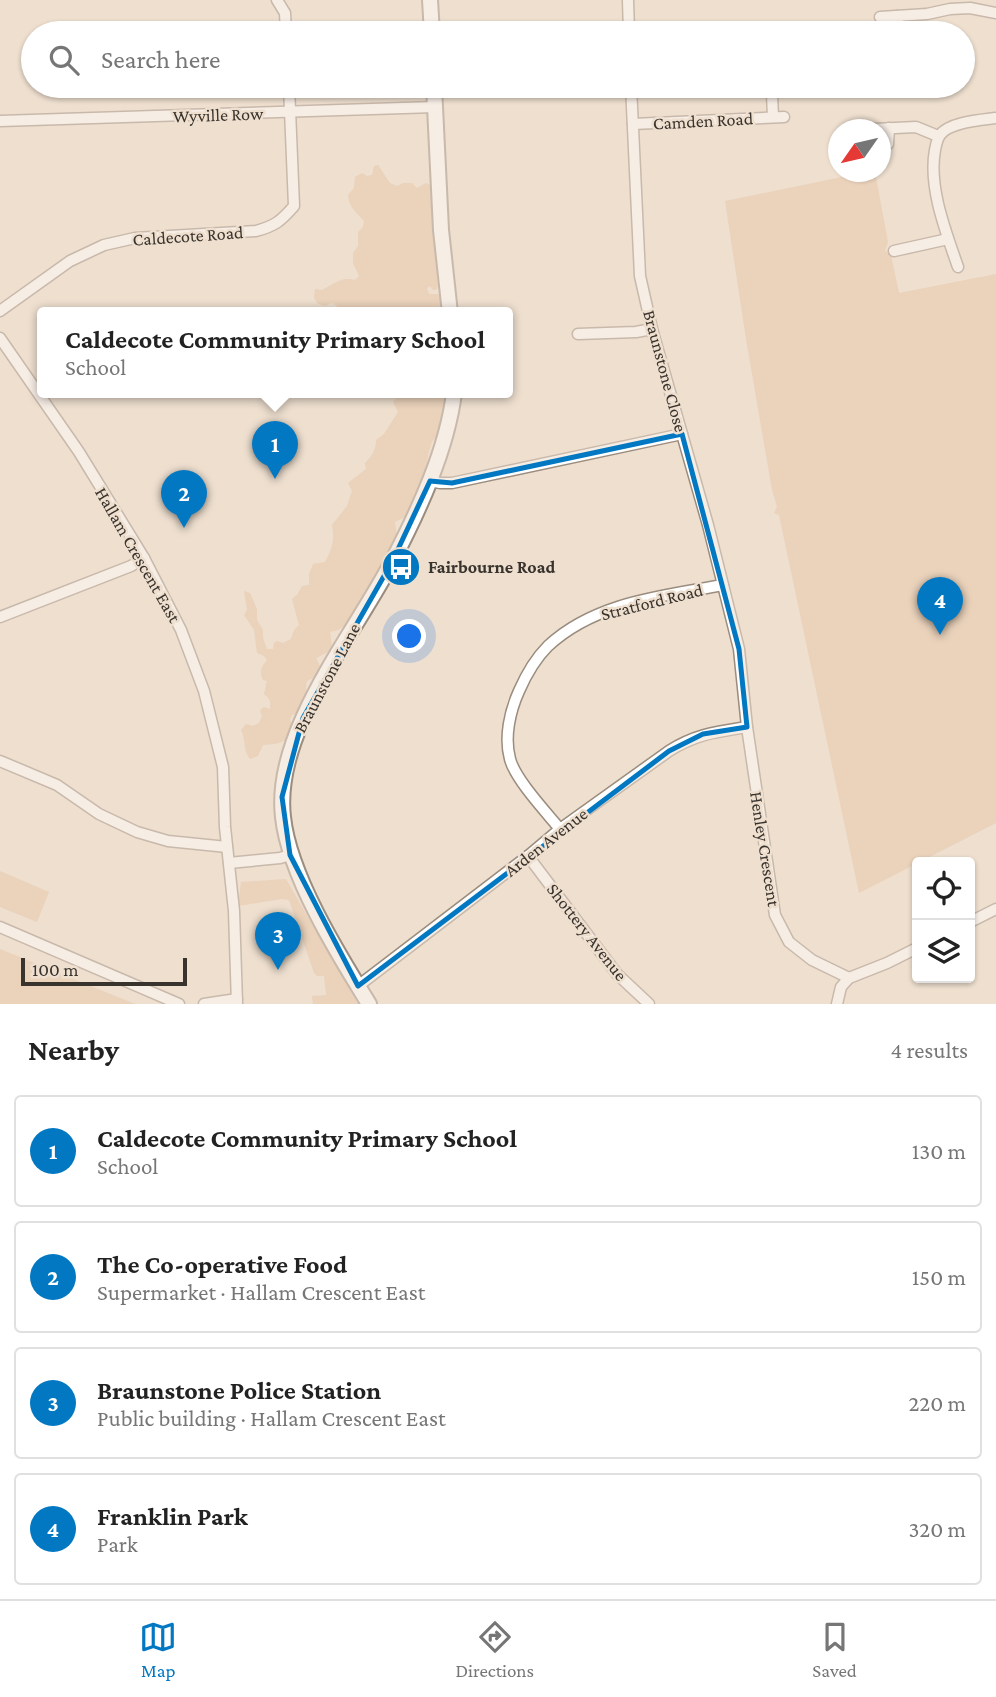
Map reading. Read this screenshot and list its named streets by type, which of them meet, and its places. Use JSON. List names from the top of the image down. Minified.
{"streets":{"street":["Wyville Row","Camden Road","Caldecote Road","Braunstone Close","Hallam Crescent East","Stratford Road","Braunstone Lane","Arden Avenue","Henley Crescent","Shottery Avenue"]},"crossings":[["Wyville Row","Caldecote Road"],["Camden Road","Braunstone Close"],["Braunstone Close","Stratford Road"],["Braunstone Close","Henley Crescent"],["Stratford Road","Arden Avenue"],["Braunstone Lane","Arden Avenue"],["Arden Avenue","Henley Crescent"],["Arden Avenue","Shottery Avenue"]],"places":{"bus stop":["Fairbourne Road"]},"scale_bar":"100 m","north":"bottom left","page":{"search":"Search here","popup":["Caldecote Community Primary School","School"],"pins":["1","2","4","3"],"scale":"100 m","heading":["Nearby","4 results"],"list":[{"mark":"1","name":"Caldecote Community Primary School","note":"School","value":"130 m"},{"mark":"2","name":"The Co-operative Food","note":"Supermarket · Hallam Crescent East","value":"150 m"},{"mark":"3","name":"Braunstone Police Station","note":"Public building · Hallam Crescent East","value":"220 m"},{"mark":"4","name":"Franklin Park","note":"Park","value":"320 m"}],"nav":["Map","Directions","Saved"]}}
